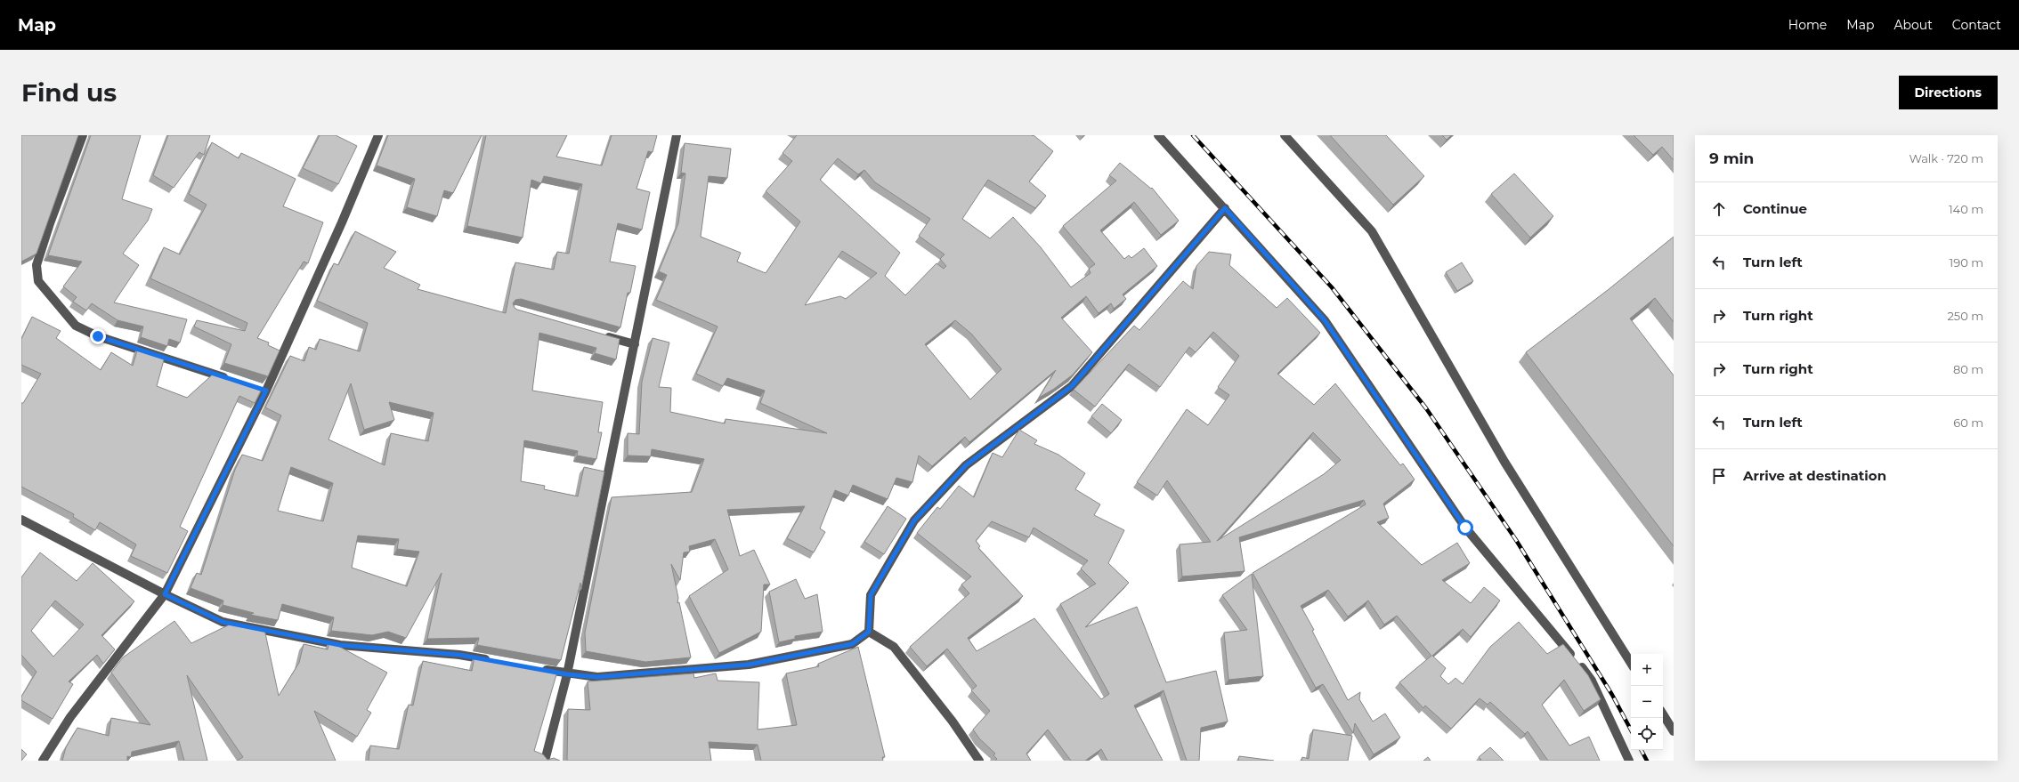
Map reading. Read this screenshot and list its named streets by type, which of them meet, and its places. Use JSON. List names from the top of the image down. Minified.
{"page":{"header":"Map","nav":["Home","Map","About","Contact"],"buttons":"Directions","title":"Find us","heading":["9 min","Walk · 720 m"],"list":[["Continue","140 m"],["Turn left","190 m"],["Turn right","250 m"],["Turn right","80 m"],["Turn left","60 m"],"Arrive at destination"],"map_buttons":["+","−"]}}
